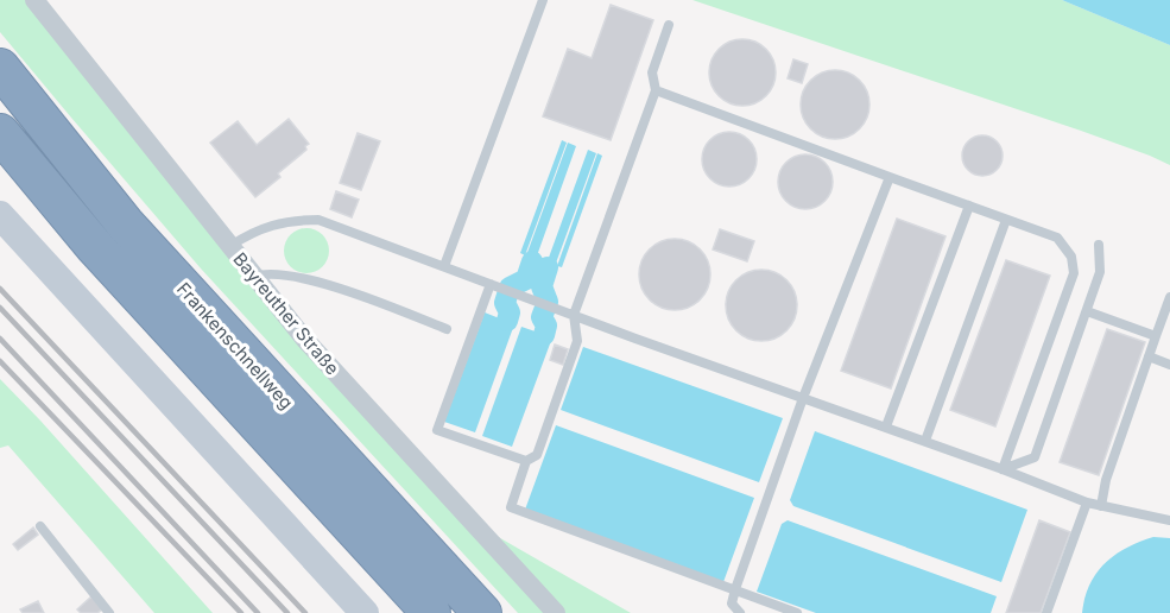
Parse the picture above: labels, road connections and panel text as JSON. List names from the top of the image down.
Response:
{
  "streets": {
    "highway": ["Frankenschnellweg"],
    "street": ["Bayreuther Straße"]
  }
}
